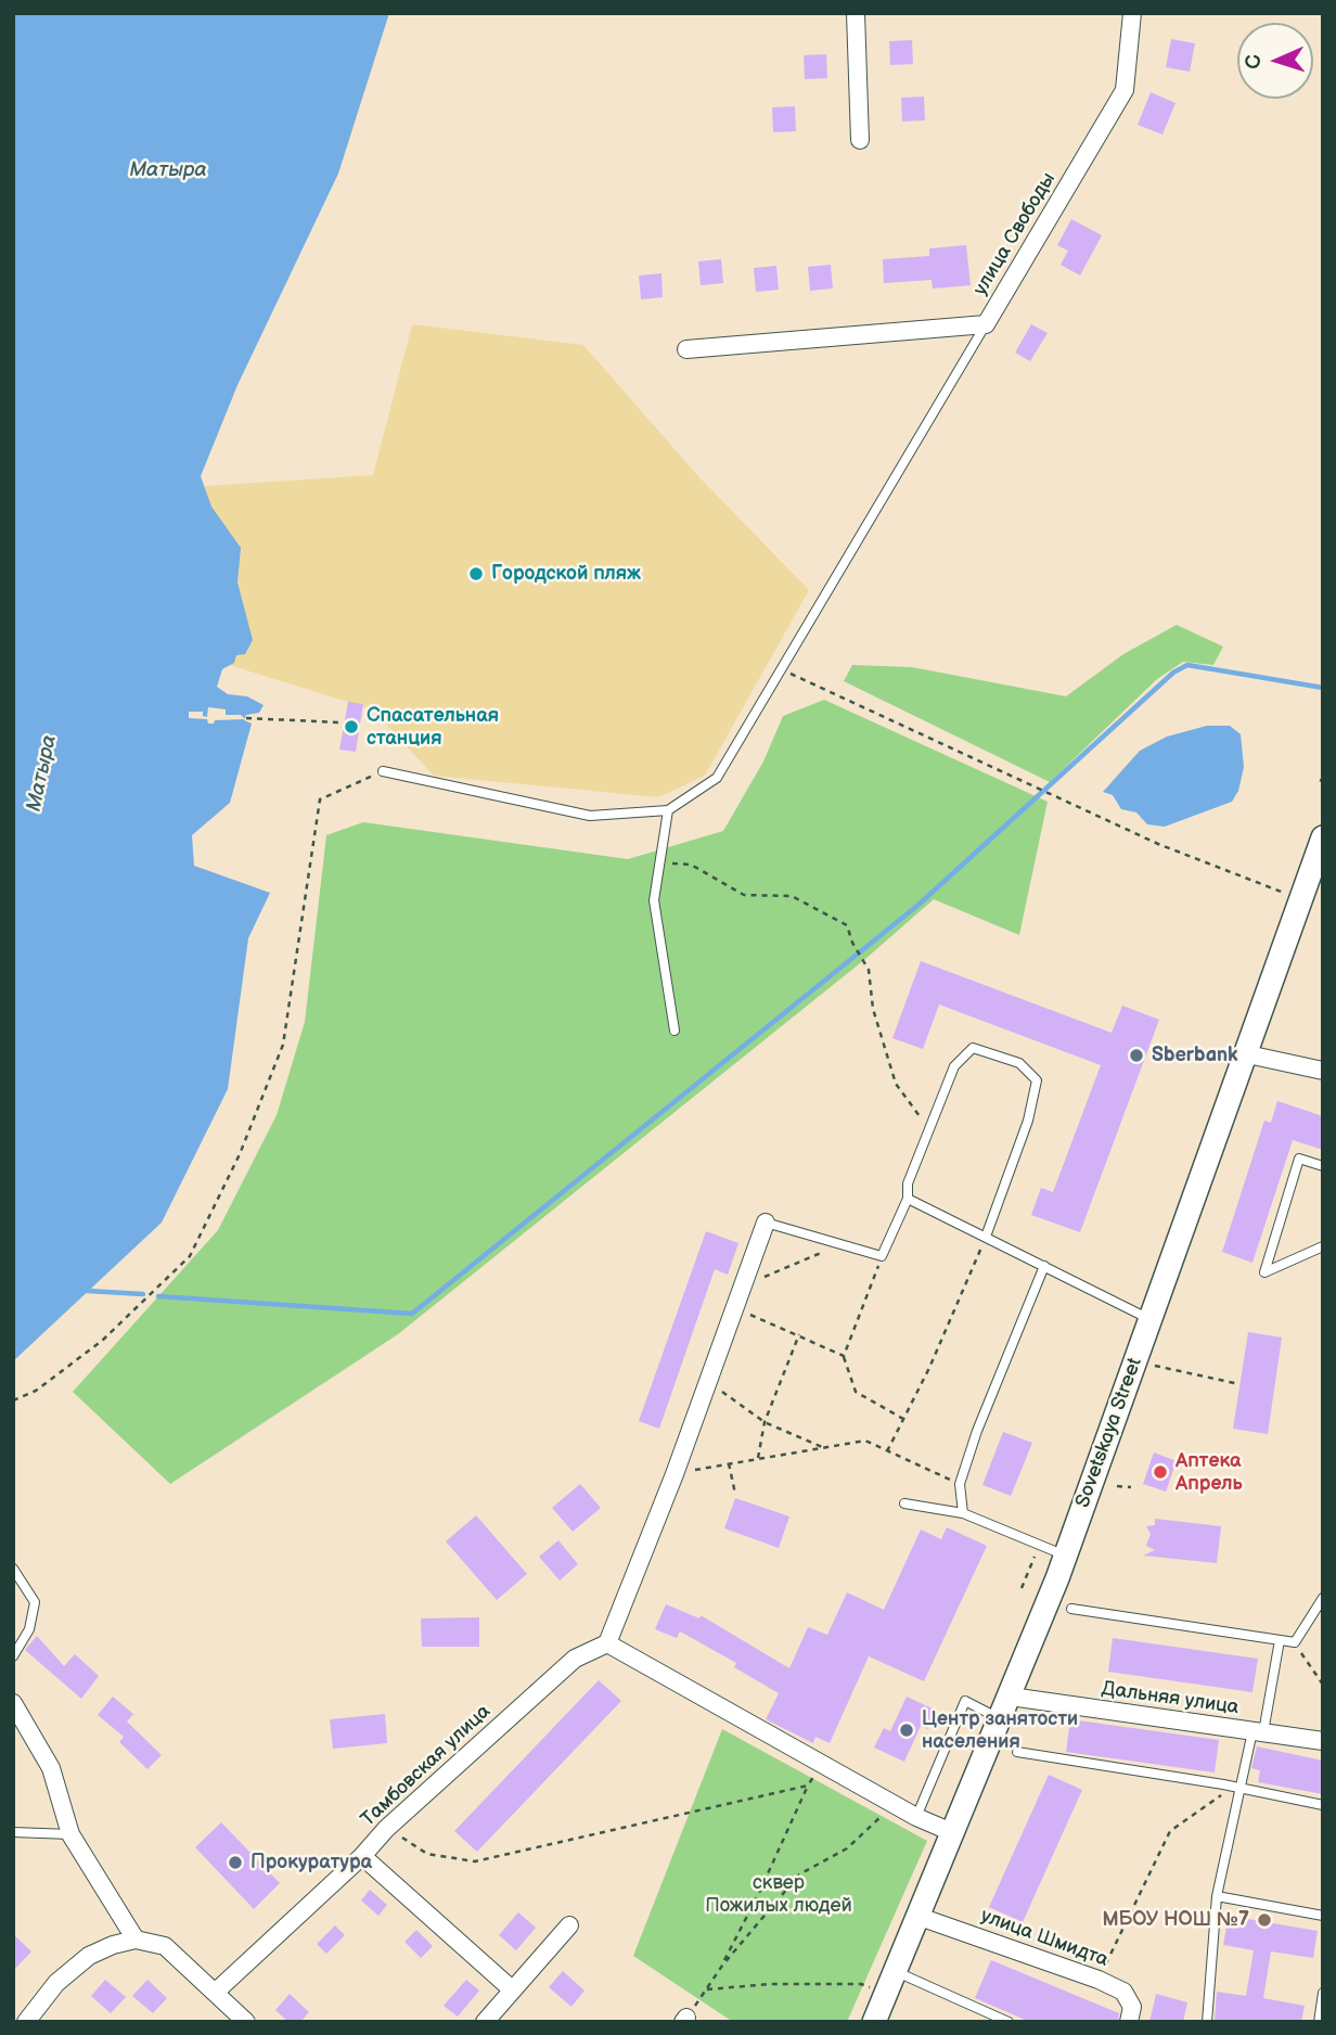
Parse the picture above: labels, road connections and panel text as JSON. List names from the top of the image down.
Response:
{
  "streets": {
    "main road": ["Sovetskaya Street"],
    "street": [
      "улица Свободы",
      "Дальняя улица",
      "Тамбовская улица",
      "улица Шмидта"
    ]
  },
  "crossings": [
    ["Sovetskaya Street", "Дальняя улица"],
    ["Sovetskaya Street", "улица Шмидта"]
  ],
  "water": ["Матыра"],
  "parks": ["сквер Пожилых людей"],
  "places": [
    "Городской пляж",
    "Спасательная станция",
    "Sberbank",
    "Аптека Апрель",
    "Центр занятости населения",
    "Прокуратура",
    "МБОУ НОШ №7"
  ],
  "north": "left"
}
